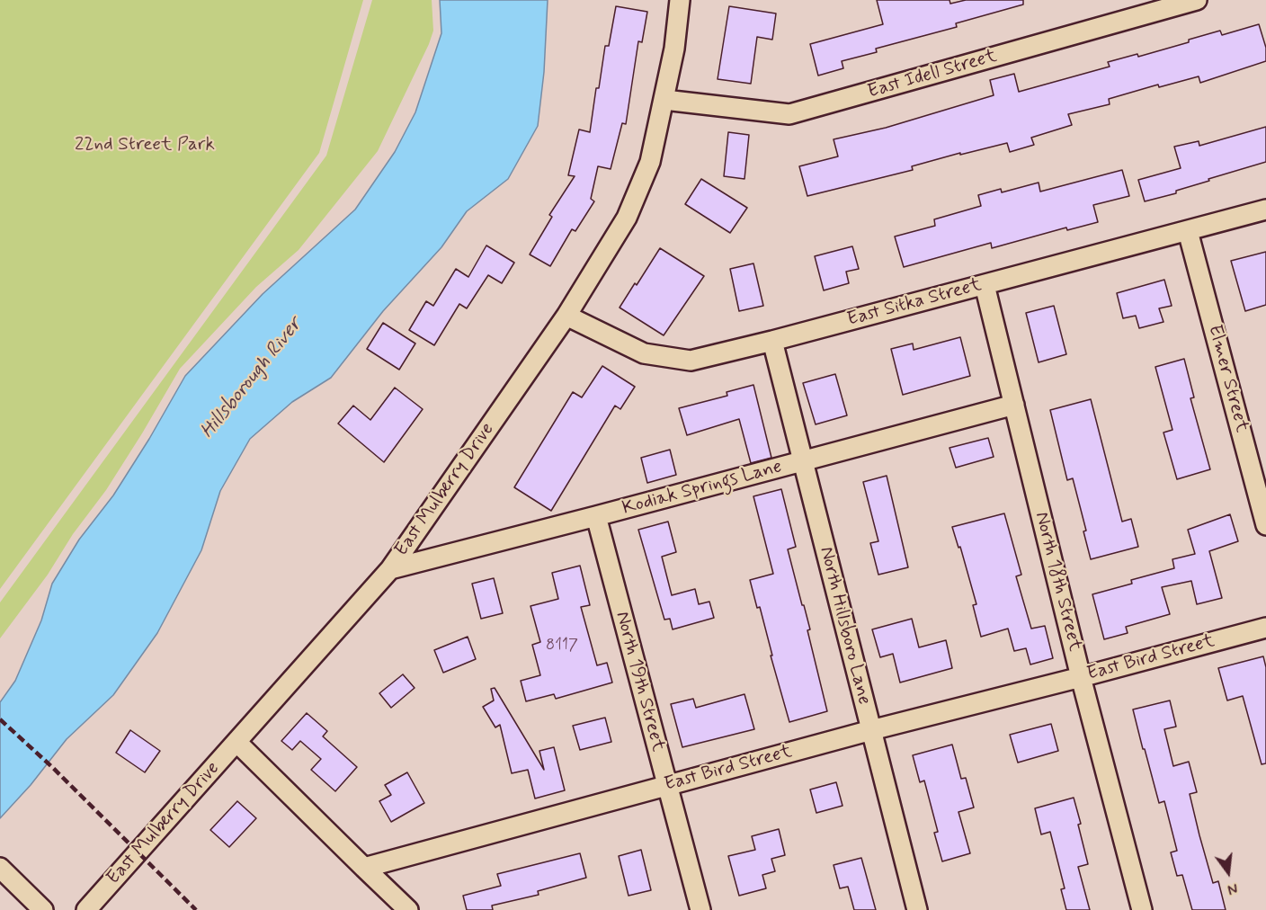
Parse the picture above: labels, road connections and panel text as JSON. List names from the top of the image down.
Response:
{
  "streets": {
    "street": [
      "East Idell Street",
      "East Sitka Street",
      "Elmer Street",
      "Kodiak Springs Lane",
      "East Mulberry Drive",
      "North 18th Street",
      "North Hillsboro Lane",
      "East Bird Street",
      "North 19th Street"
    ]
  },
  "crossings": [
    ["East Idell Street", "East Mulberry Drive"],
    ["East Sitka Street", "Elmer Street"],
    ["East Sitka Street", "East Mulberry Drive"],
    ["East Sitka Street", "North 18th Street"],
    ["East Sitka Street", "North Hillsboro Lane"],
    ["Kodiak Springs Lane", "East Mulberry Drive"],
    ["Kodiak Springs Lane", "North 18th Street"],
    ["Kodiak Springs Lane", "North Hillsboro Lane"],
    ["Kodiak Springs Lane", "North 19th Street"],
    ["North 18th Street", "East Bird Street"],
    ["North Hillsboro Lane", "East Bird Street"],
    ["East Bird Street", "North 19th Street"]
  ],
  "water": ["Hillsborough River"],
  "parks": ["22nd Street Park"],
  "house_numbers": ["8117"],
  "north": "bottom"
}
